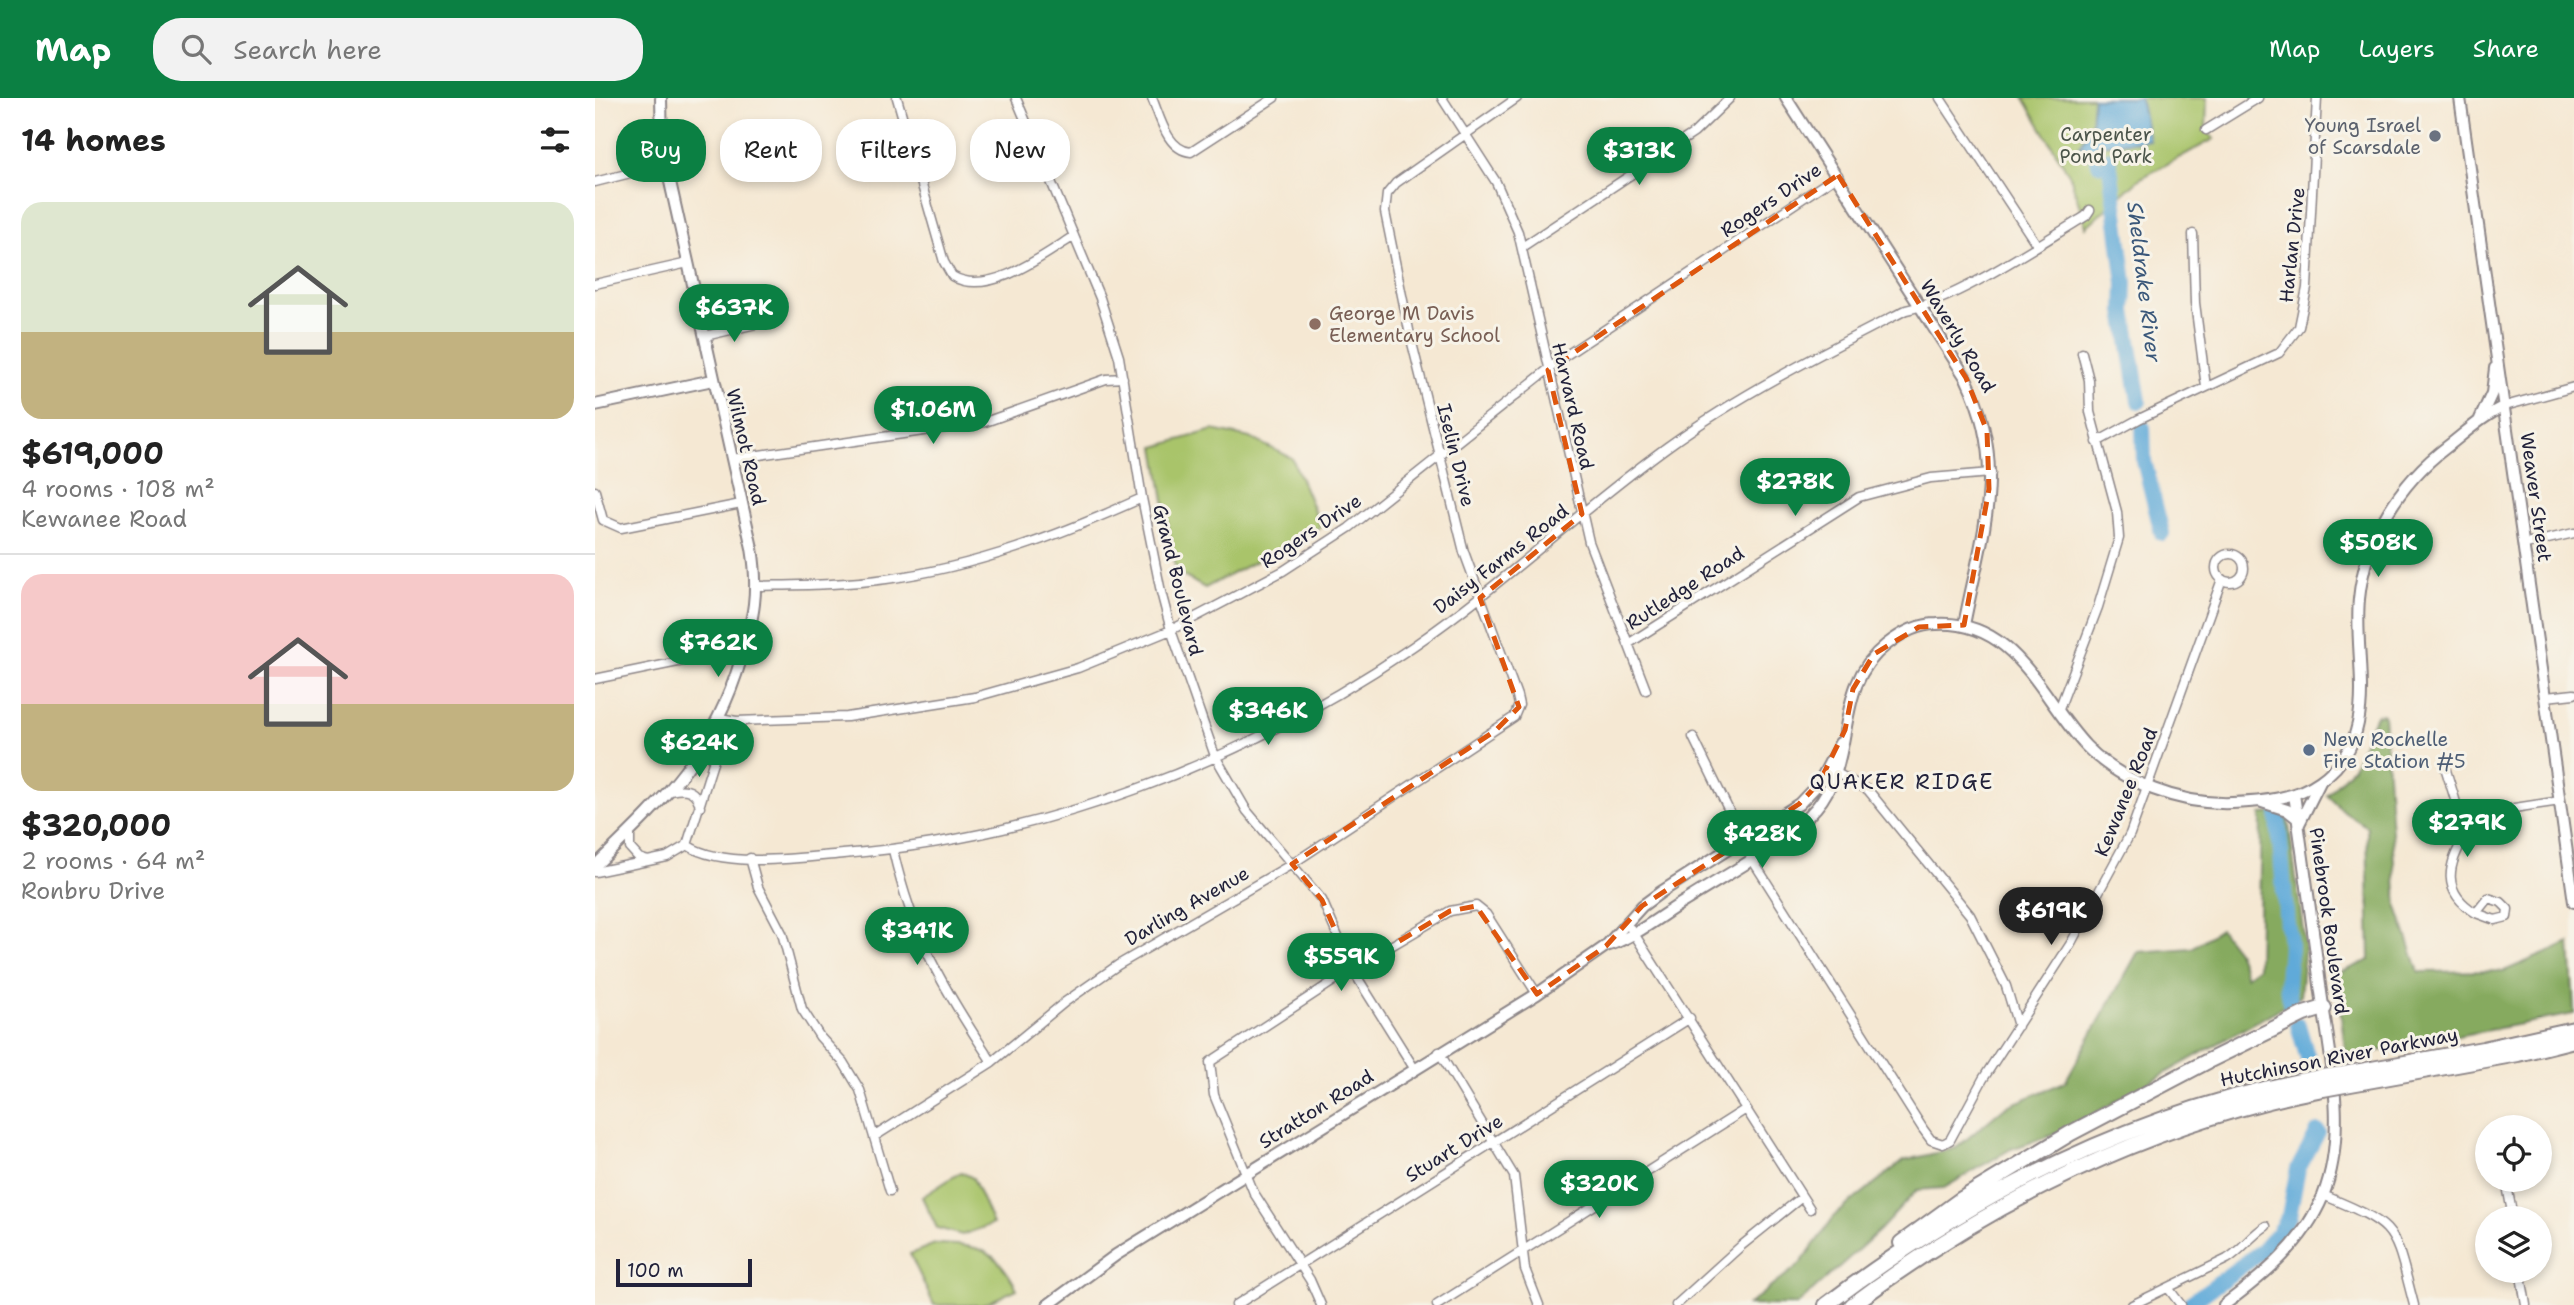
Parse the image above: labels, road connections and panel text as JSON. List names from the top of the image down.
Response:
{
  "streets": {
    "highway": ["Hutchinson River Parkway"],
    "street": [
      "Rogers Drive",
      "Harlan Drive",
      "Waverly Road",
      "Harvard Road",
      "Wilmot Road",
      "Iselin Drive",
      "Weaver Street",
      "Daisy Farms Road",
      "Grand Boulevard",
      "Rutledge Road",
      "Kewanee Road",
      "Darling Avenue",
      "Pinebrook Boulevard",
      "Stratton Road",
      "Stuart Drive"
    ]
  },
  "crossings": [
    ["Rogers Drive", "Waverly Road"],
    ["Rogers Drive", "Harvard Road"],
    ["Rogers Drive", "Wilmot Road"],
    ["Rogers Drive", "Iselin Drive"],
    ["Rogers Drive", "Grand Boulevard"],
    ["Waverly Road", "Daisy Farms Road"],
    ["Waverly Road", "Rutledge Road"],
    ["Waverly Road", "Stratton Road"],
    ["Harvard Road", "Iselin Drive"],
    ["Harvard Road", "Daisy Farms Road"],
    ["Harvard Road", "Rutledge Road"],
    ["Wilmot Road", "Daisy Farms Road"],
    ["Iselin Drive", "Daisy Farms Road"],
    ["Iselin Drive", "Darling Avenue"],
    ["Weaver Street", "Stratton Road"],
    ["Daisy Farms Road", "Grand Boulevard"],
    ["Grand Boulevard", "Darling Avenue"],
    ["Grand Boulevard", "Stratton Road"],
    ["Kewanee Road", "Stratton Road"],
    ["Pinebrook Boulevard", "Stratton Road"]
  ],
  "districts": ["QUAKER RIDGE"],
  "water": ["Sheldrake River"],
  "parks": ["Carpenter Pond Park"],
  "places": ["Young Israel of Scarsdale", "George M Davis Elementary School", "New Rochelle Fire Station #5"],
  "scale_bar": "100 m",
  "page": {
    "header": "Map",
    "search": "Search here",
    "nav": ["Map", "Layers", "Share"],
    "heading": "14 homes",
    "chip": [
      "Buy",
      "Rent",
      "Filters",
      "New"
    ],
    "price": [
      "$313K",
      "$637K",
      "$1.06M",
      "$278K",
      "$508K",
      "$762K",
      "$346K",
      "$624K",
      "$279K",
      "$428K",
      "$619K",
      "$341K",
      "$559K",
      "$320K"
    ],
    "list": [
      {
        "name": "$619,000",
        "note": "4 rooms · 108 m² · Kewanee Road"
      },
      {
        "name": "$320,000",
        "note": "2 rooms · 64 m² · Ronbru Drive"
      }
    ],
    "scale": "100 m"
  }
}
